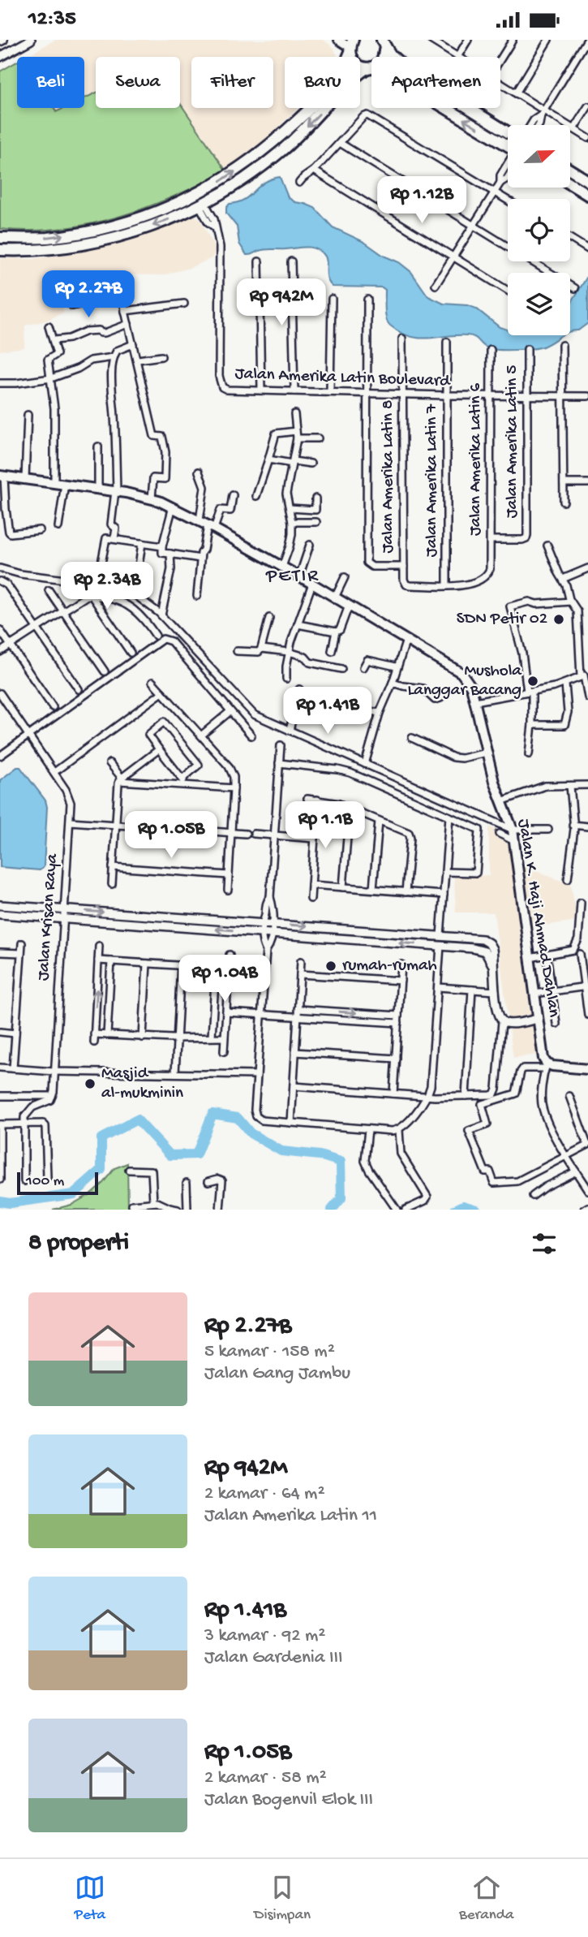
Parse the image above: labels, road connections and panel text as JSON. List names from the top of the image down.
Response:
{
  "streets": {
    "main road": ["Jalan K. Haji Ahmad Dahlan"],
    "street": [
      "Jalan Amerika Latin Boulevard",
      "Jalan Amerika Latin 5",
      "Jalan Amerika Latin 6",
      "Jalan Amerika Latin 8",
      "Jalan Amerika Latin 7",
      "Jalan Krisan Raya"
    ]
  },
  "crossings": [
    ["Jalan Amerika Latin Boulevard", "Jalan Amerika Latin 5"],
    ["Jalan Amerika Latin Boulevard", "Jalan Amerika Latin 6"],
    ["Jalan Amerika Latin Boulevard", "Jalan Amerika Latin 8"],
    ["Jalan Amerika Latin Boulevard", "Jalan Amerika Latin 7"],
    ["Jalan Amerika Latin 5", "Jalan Amerika Latin 6"],
    ["Jalan Amerika Latin 6", "Jalan Amerika Latin 8"],
    ["Jalan Amerika Latin 6", "Jalan Amerika Latin 7"],
    ["Jalan Amerika Latin 8", "Jalan Amerika Latin 7"]
  ],
  "districts": ["PETIR"],
  "places": [
    "SDN Petir 02",
    "Mushola Langgar Bacang",
    "rumah-rumah",
    "Masjid al-mukminin"
  ],
  "scale_bar": "100 m",
  "north": "right",
  "page": {
    "status": "12:35",
    "chip": [
      "Beli",
      "Sewa",
      "Filter",
      "Baru",
      "Apartemen"
    ],
    "price": [
      "Rp 1.12B",
      "Rp 2.27B",
      "Rp 942M",
      "Rp 2.34B",
      "Rp 1.41B",
      "Rp 1.1B",
      "Rp 1.05B",
      "Rp 1.04B"
    ],
    "scale": "100 m",
    "heading": "8 properti",
    "list": [
      {
        "name": "Rp 2.27B",
        "note": "5 kamar · 158 m² · Jalan Gang Jambu"
      },
      {
        "name": "Rp 942M",
        "note": "2 kamar · 64 m² · Jalan Amerika Latin 11"
      },
      {
        "name": "Rp 1.41B",
        "note": "3 kamar · 92 m² · Jalan Gardenia III"
      },
      {
        "name": "Rp 1.05B",
        "note": "2 kamar · 58 m² · Jalan Bogenvil Elok III"
      }
    ],
    "tabs": ["Peta", "Disimpan", "Beranda"]
  }
}
